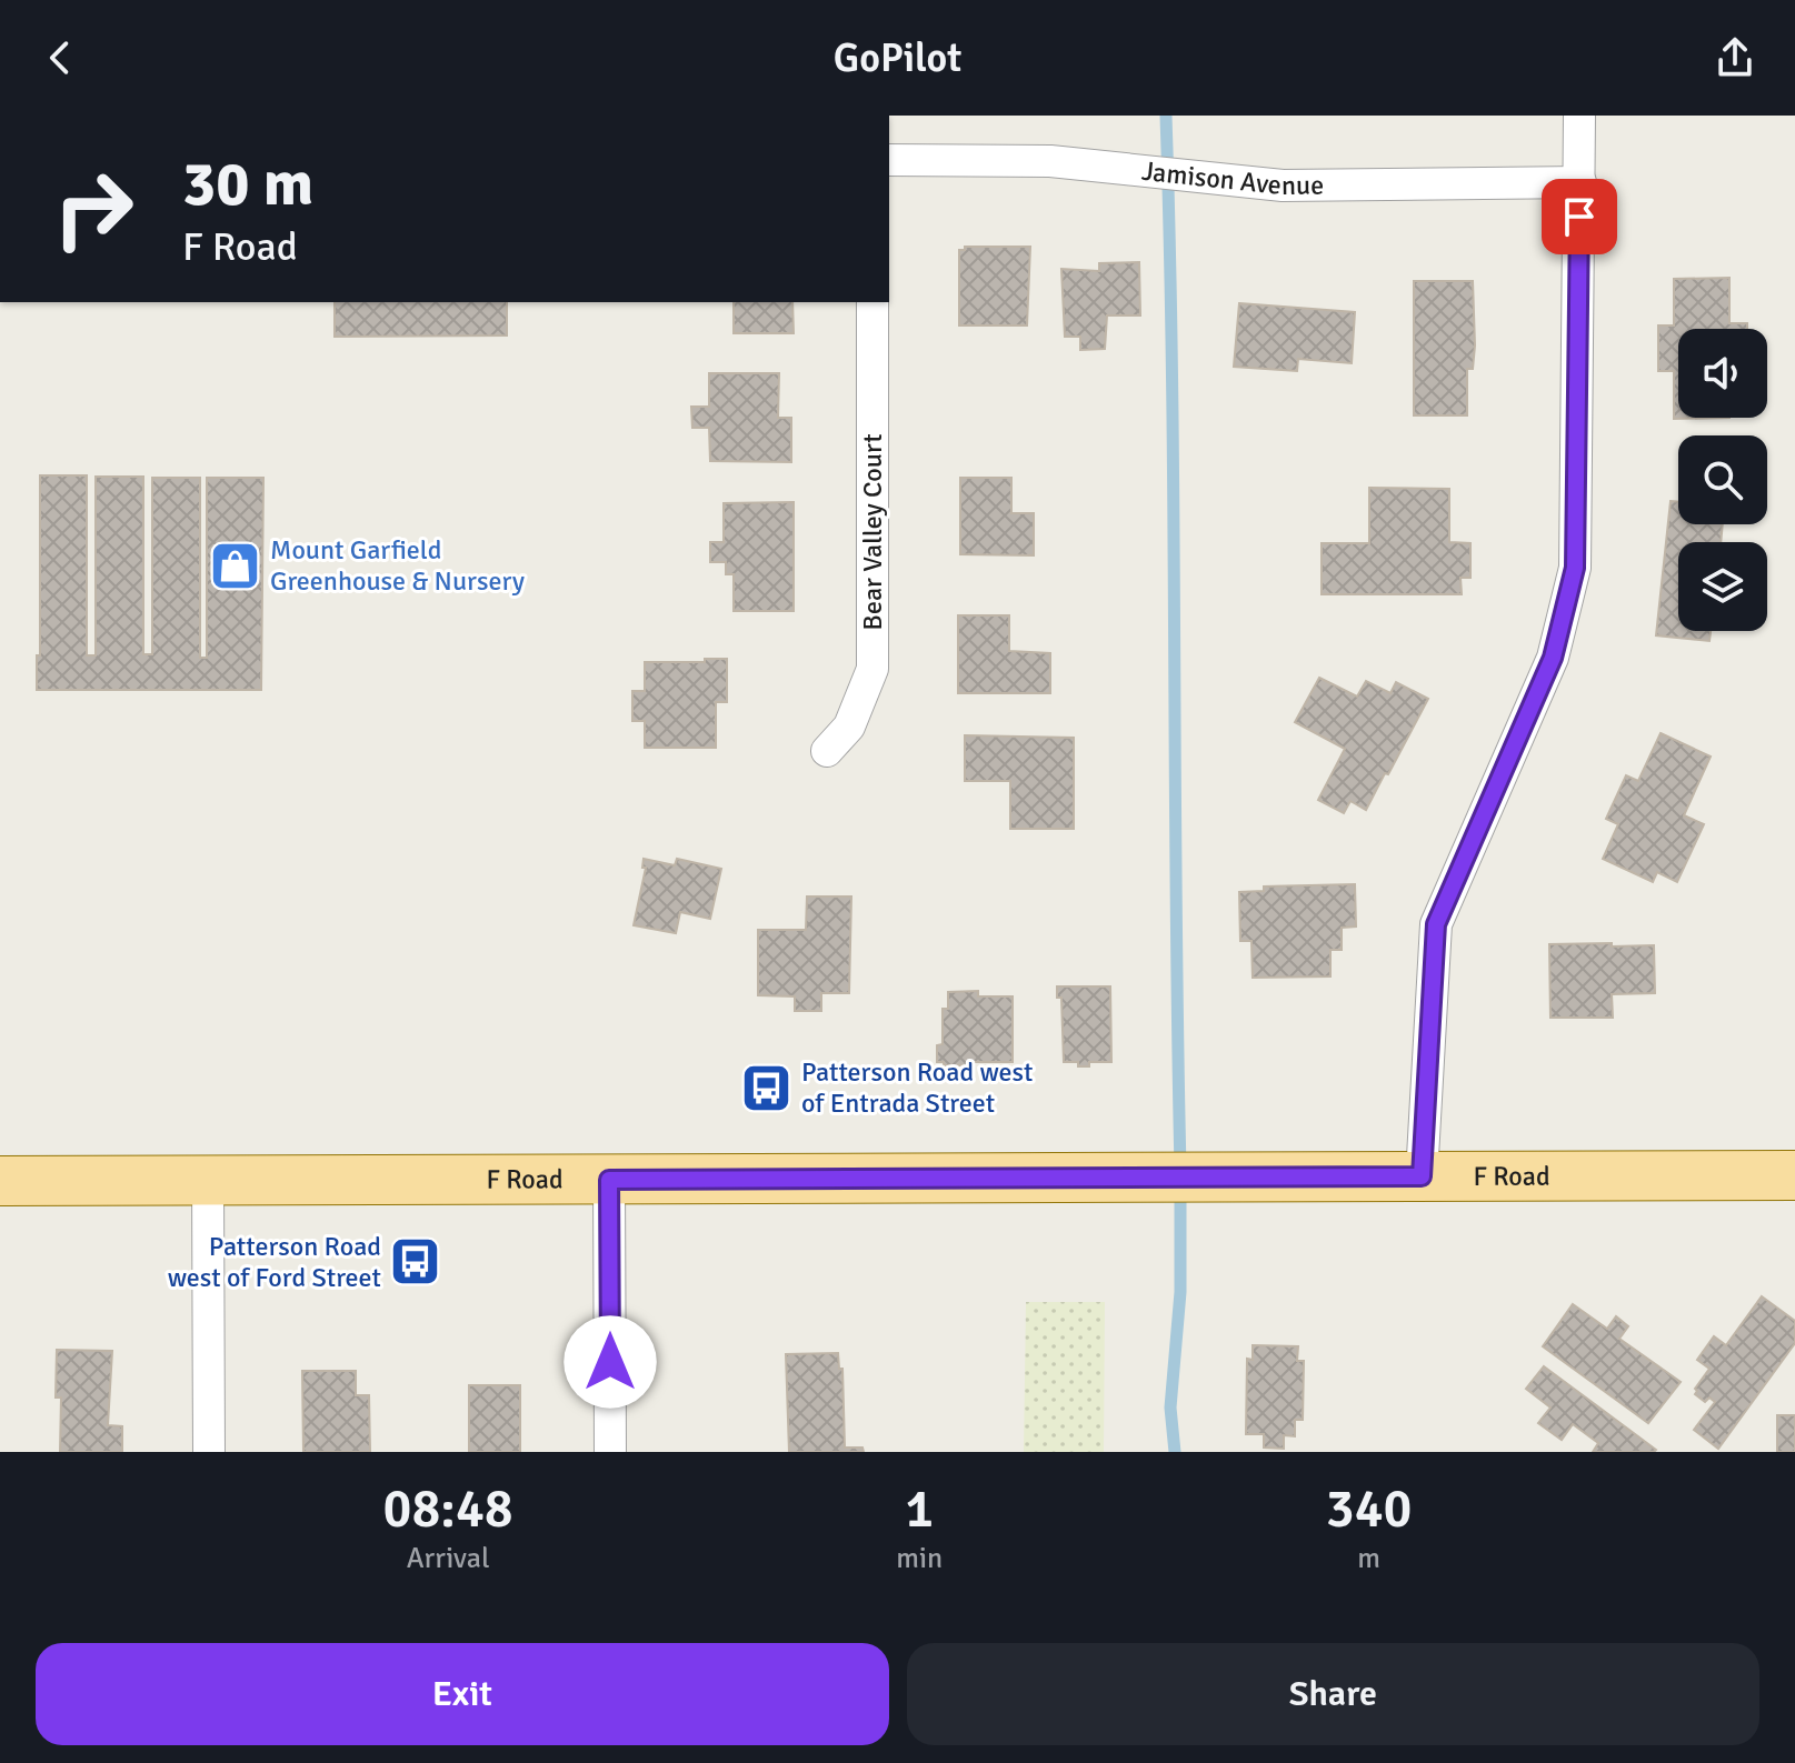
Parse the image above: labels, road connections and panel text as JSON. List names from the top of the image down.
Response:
{
  "streets": {
    "main road": ["F Road"],
    "street": ["Jamison Avenue", "Bear Valley Court"]
  },
  "places": {
    "shop": ["Mount Garfield Greenhouse & Nursery"],
    "bus stop": ["Patterson Road west of Entrada Street", "Patterson Road west of Ford Street"]
  },
  "page": {
    "header": "GoPilot",
    "turn": ["30 m", "F Road"],
    "eta": [
      "08:48",
      "Arrival",
      "1",
      "min",
      "340",
      "m"
    ],
    "buttons": ["Exit", "Share"]
  }
}
